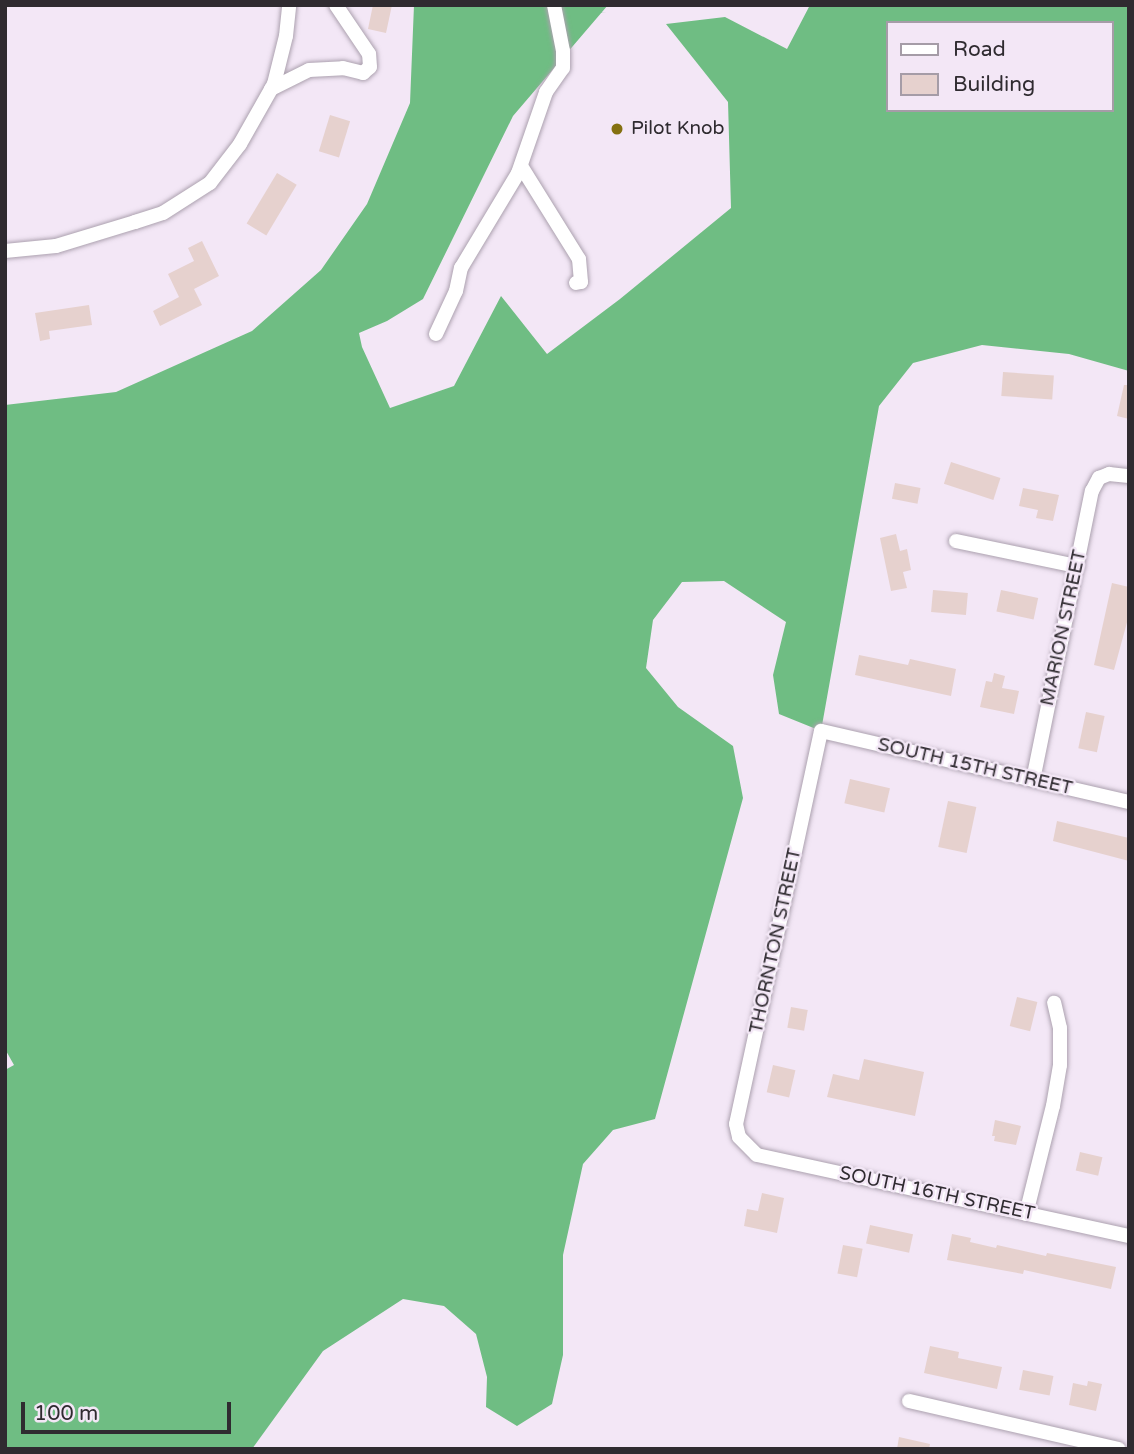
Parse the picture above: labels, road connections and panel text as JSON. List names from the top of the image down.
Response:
{
  "streets": {
    "street": [
      "MARION STREET",
      "SOUTH 15TH STREET",
      "THORNTON STREET",
      "SOUTH 16TH STREET"
    ]
  },
  "crossings": [
    ["MARION STREET", "SOUTH 15TH STREET"],
    ["SOUTH 15TH STREET", "THORNTON STREET"],
    ["THORNTON STREET", "SOUTH 16TH STREET"]
  ],
  "places": ["Pilot Knob"],
  "legend": ["Road", "Building"],
  "scale_bar": "100 m"
}
